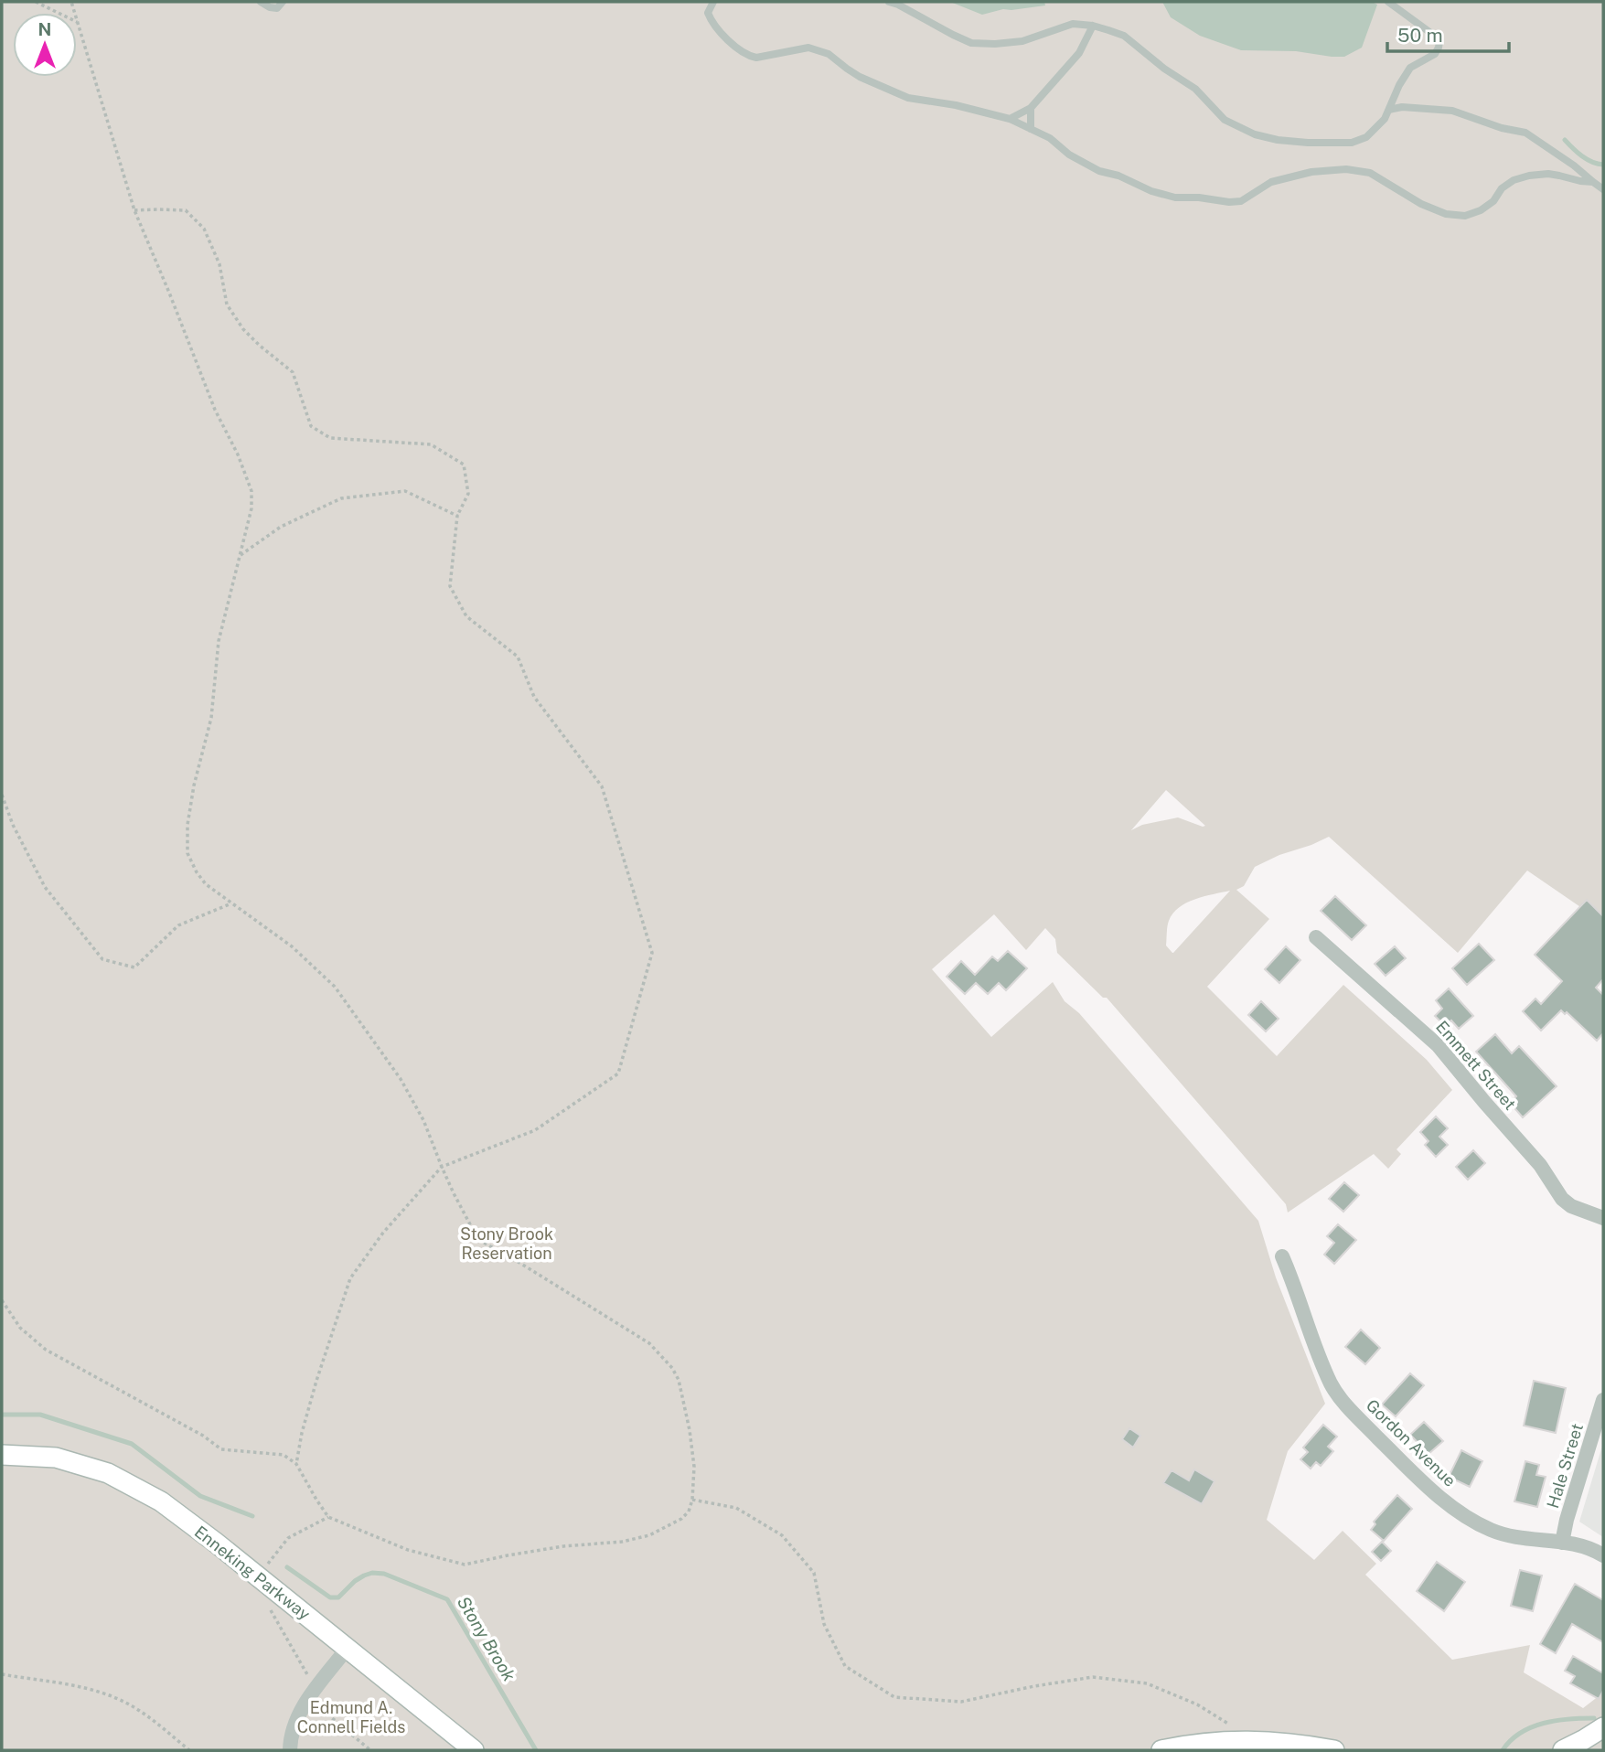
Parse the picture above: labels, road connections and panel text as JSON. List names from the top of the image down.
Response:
{
  "streets": {
    "main road": ["Enneking Parkway"],
    "street": ["Emmett Street", "Gordon Avenue", "Hale Street"]
  },
  "crossings": [
    ["Gordon Avenue", "Hale Street"]
  ],
  "water": ["Stony Brook"],
  "parks": ["Stony Brook Reservation", "Edmund A. Connell Fields"],
  "scale_bar": "50 m",
  "north": "top"
}
